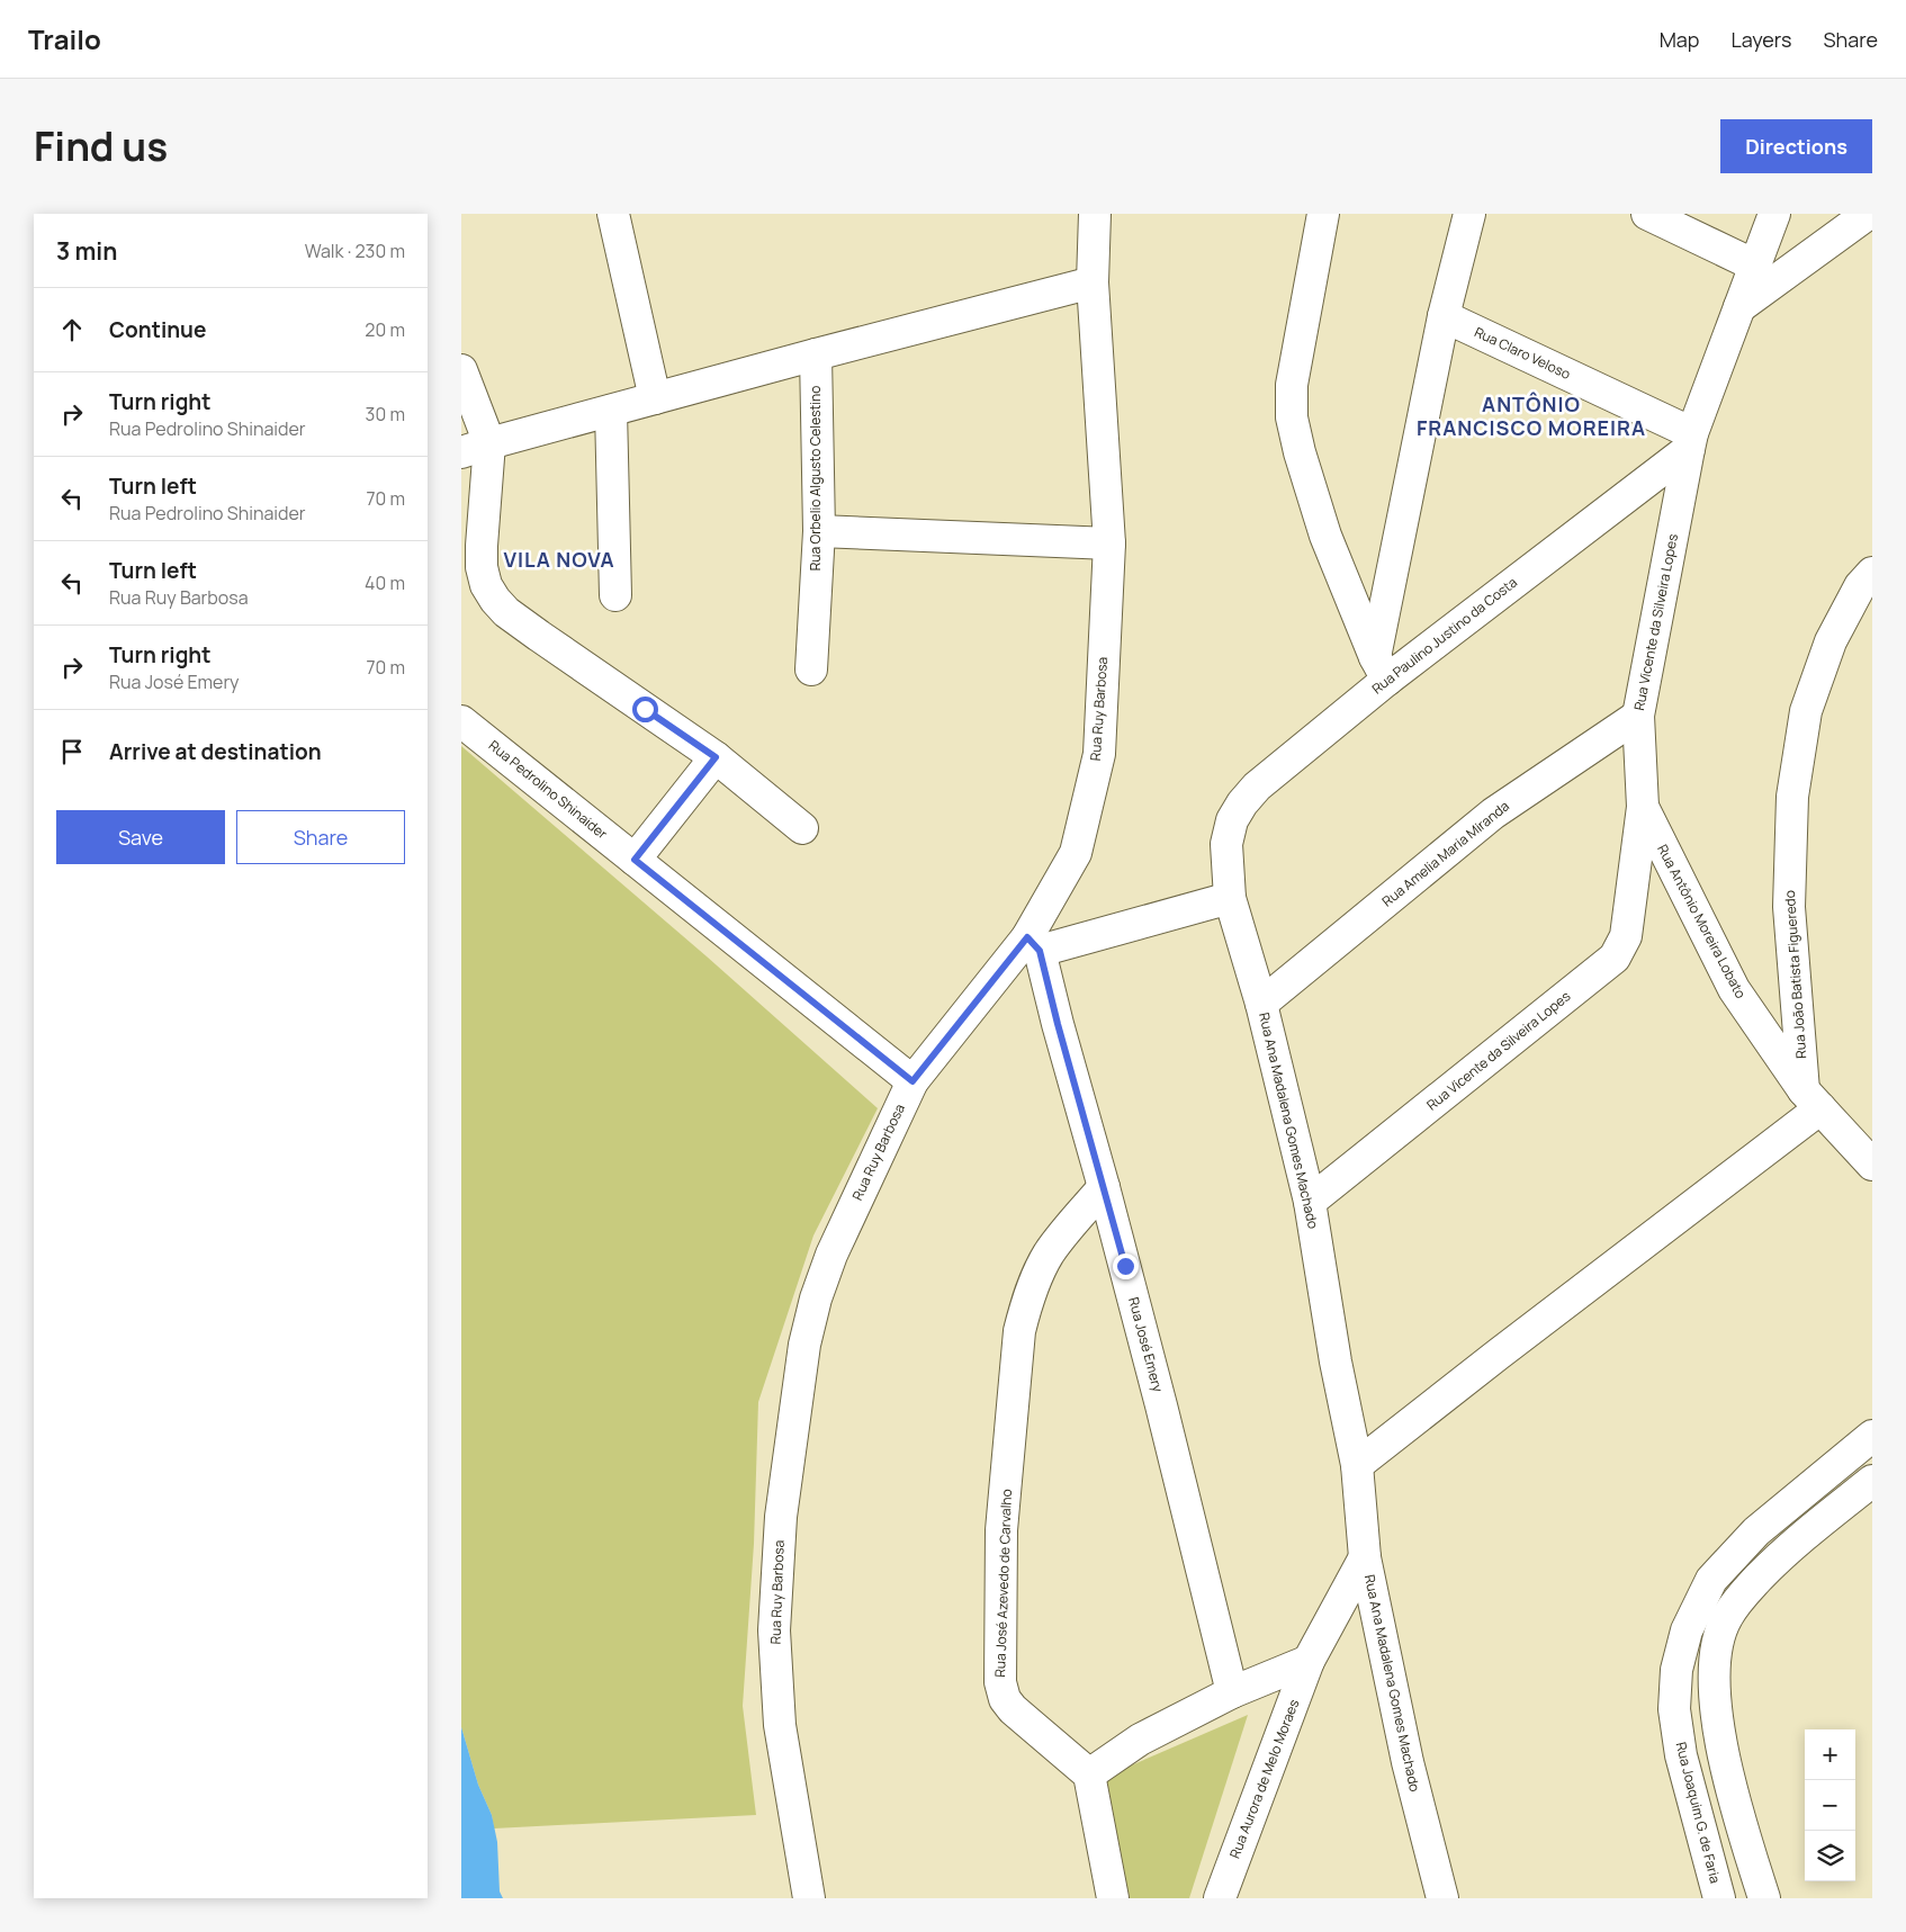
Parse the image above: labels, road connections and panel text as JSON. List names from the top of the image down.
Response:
{
  "streets": {
    "street": [
      "Rua Claro Veloso",
      "Rua Orbelio Algusto Celestino",
      "Rua Vicente da Silveira Lopes",
      "Rua Paulino Justino da Costa",
      "Rua Ruy Barbosa",
      "Rua Pedrolino Shinaider",
      "Rua Amelia Maria Miranda",
      "Rua Antônio Moreira Lobato",
      "Rua João Batista Figueredo",
      "Rua Ana Madalena Gomes Machado",
      "Rua José Emery",
      "Rua José Azevedo de Carvalho",
      "Rua Aurora de Melo Moraes",
      "Rua Joaquim G. de Faria"
    ]
  },
  "crossings": [
    ["Rua Claro Veloso", "Rua Vicente da Silveira Lopes"],
    ["Rua Claro Veloso", "Rua Paulino Justino da Costa"],
    ["Rua Vicente da Silveira Lopes", "Rua Paulino Justino da Costa"],
    ["Rua Vicente da Silveira Lopes", "Rua Amelia Maria Miranda"],
    ["Rua Vicente da Silveira Lopes", "Rua Antônio Moreira Lobato"],
    ["Rua Vicente da Silveira Lopes", "Rua Ana Madalena Gomes Machado"],
    ["Rua Paulino Justino da Costa", "Rua Ana Madalena Gomes Machado"],
    ["Rua Ruy Barbosa", "Rua Pedrolino Shinaider"],
    ["Rua Ruy Barbosa", "Rua José Emery"],
    ["Rua Amelia Maria Miranda", "Rua Ana Madalena Gomes Machado"],
    ["Rua Antônio Moreira Lobato", "Rua João Batista Figueredo"],
    ["Rua Ana Madalena Gomes Machado", "Rua Aurora de Melo Moraes"],
    ["Rua José Emery", "Rua José Azevedo de Carvalho"]
  ],
  "districts": ["ANTÔNIO FRANCISCO MOREIRA", "VILA NOVA"],
  "page": {
    "header": "Trailo",
    "nav": ["Map", "Layers", "Share"],
    "title": "Find us",
    "buttons": [
      "Directions",
      ["Save", "Share"]
    ],
    "heading": ["3 min", "Walk · 230 m"],
    "list": [
      ["Continue", "20 m"],
      ["Turn right", "Rua Pedrolino Shinaider", "30 m"],
      ["Turn left", "Rua Pedrolino Shinaider", "70 m"],
      ["Turn left", "Rua Ruy Barbosa", "40 m"],
      ["Turn right", "Rua José Emery", "70 m"],
      "Arrive at destination"
    ],
    "map_buttons": ["+", "−"]
  }
}
